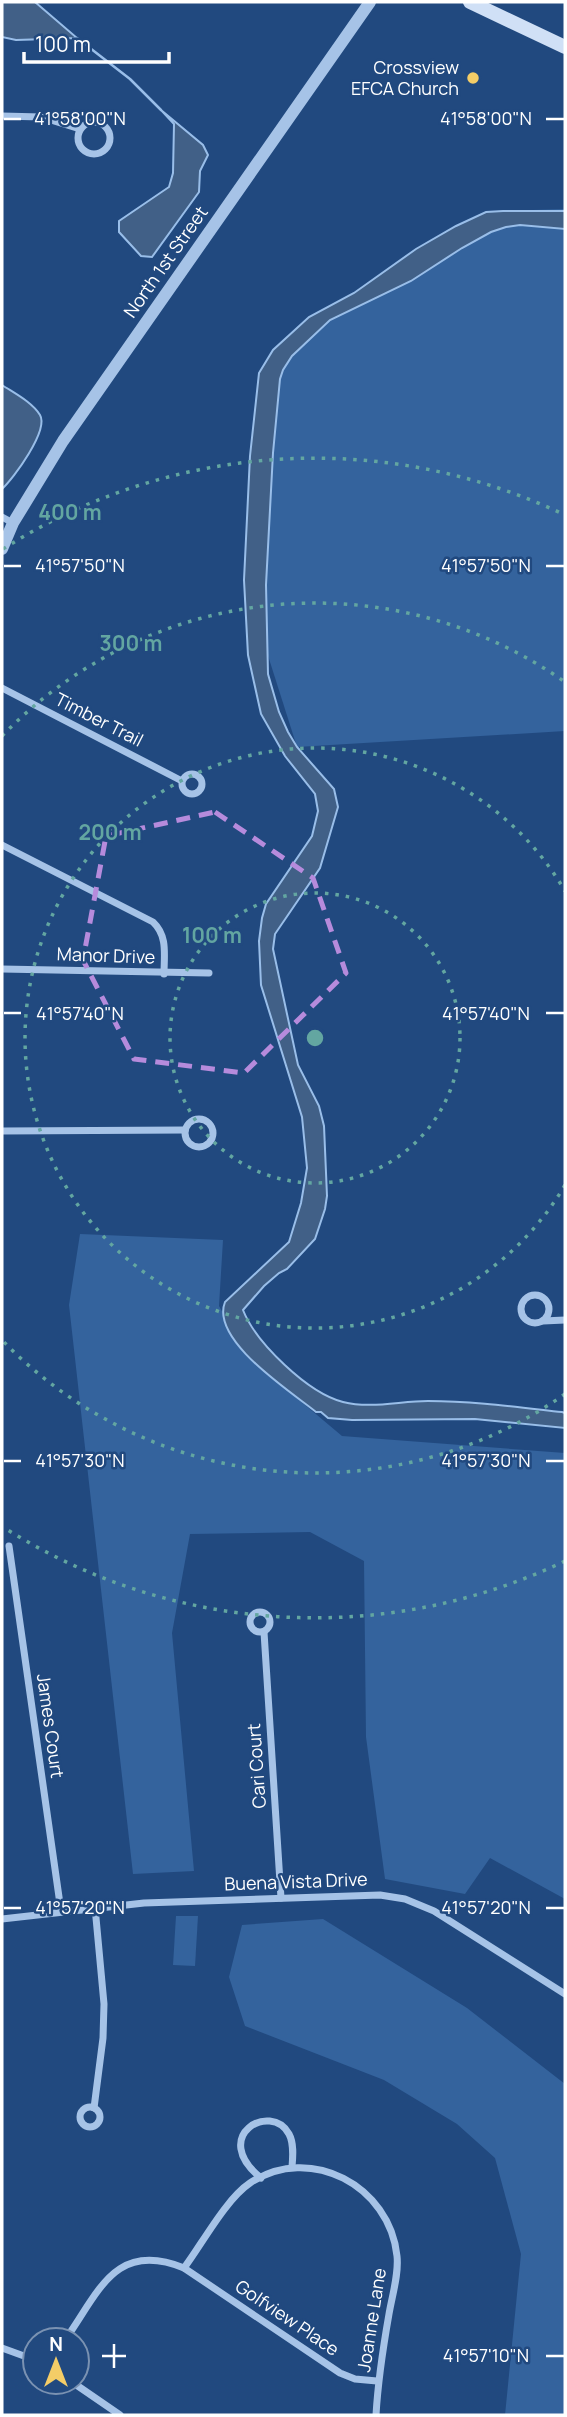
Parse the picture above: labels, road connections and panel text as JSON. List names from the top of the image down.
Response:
{
  "streets": {
    "street": [
      "North 1st Street",
      "Timber Trail",
      "Manor Drive",
      "James Court",
      "Cari Court",
      "Buena Vista Drive",
      "Golfview Place",
      "Joanne Lane"
    ]
  },
  "crossings": [
    ["James Court", "Buena Vista Drive"],
    ["Cari Court", "Buena Vista Drive"],
    ["Golfview Place", "Joanne Lane"]
  ],
  "places": ["Crossview EFCA Church"],
  "scale_bar": "100 m",
  "north": "top",
  "coordinates": [
    "41°58'00\"N",
    "41°57'50\"N",
    "41°57'40\"N",
    "41°57'30\"N",
    "41°57'20\"N",
    "41°57'10\"N"
  ],
  "rings": [
    "400 m",
    "300 m",
    "200 m",
    "100 m"
  ]
}
